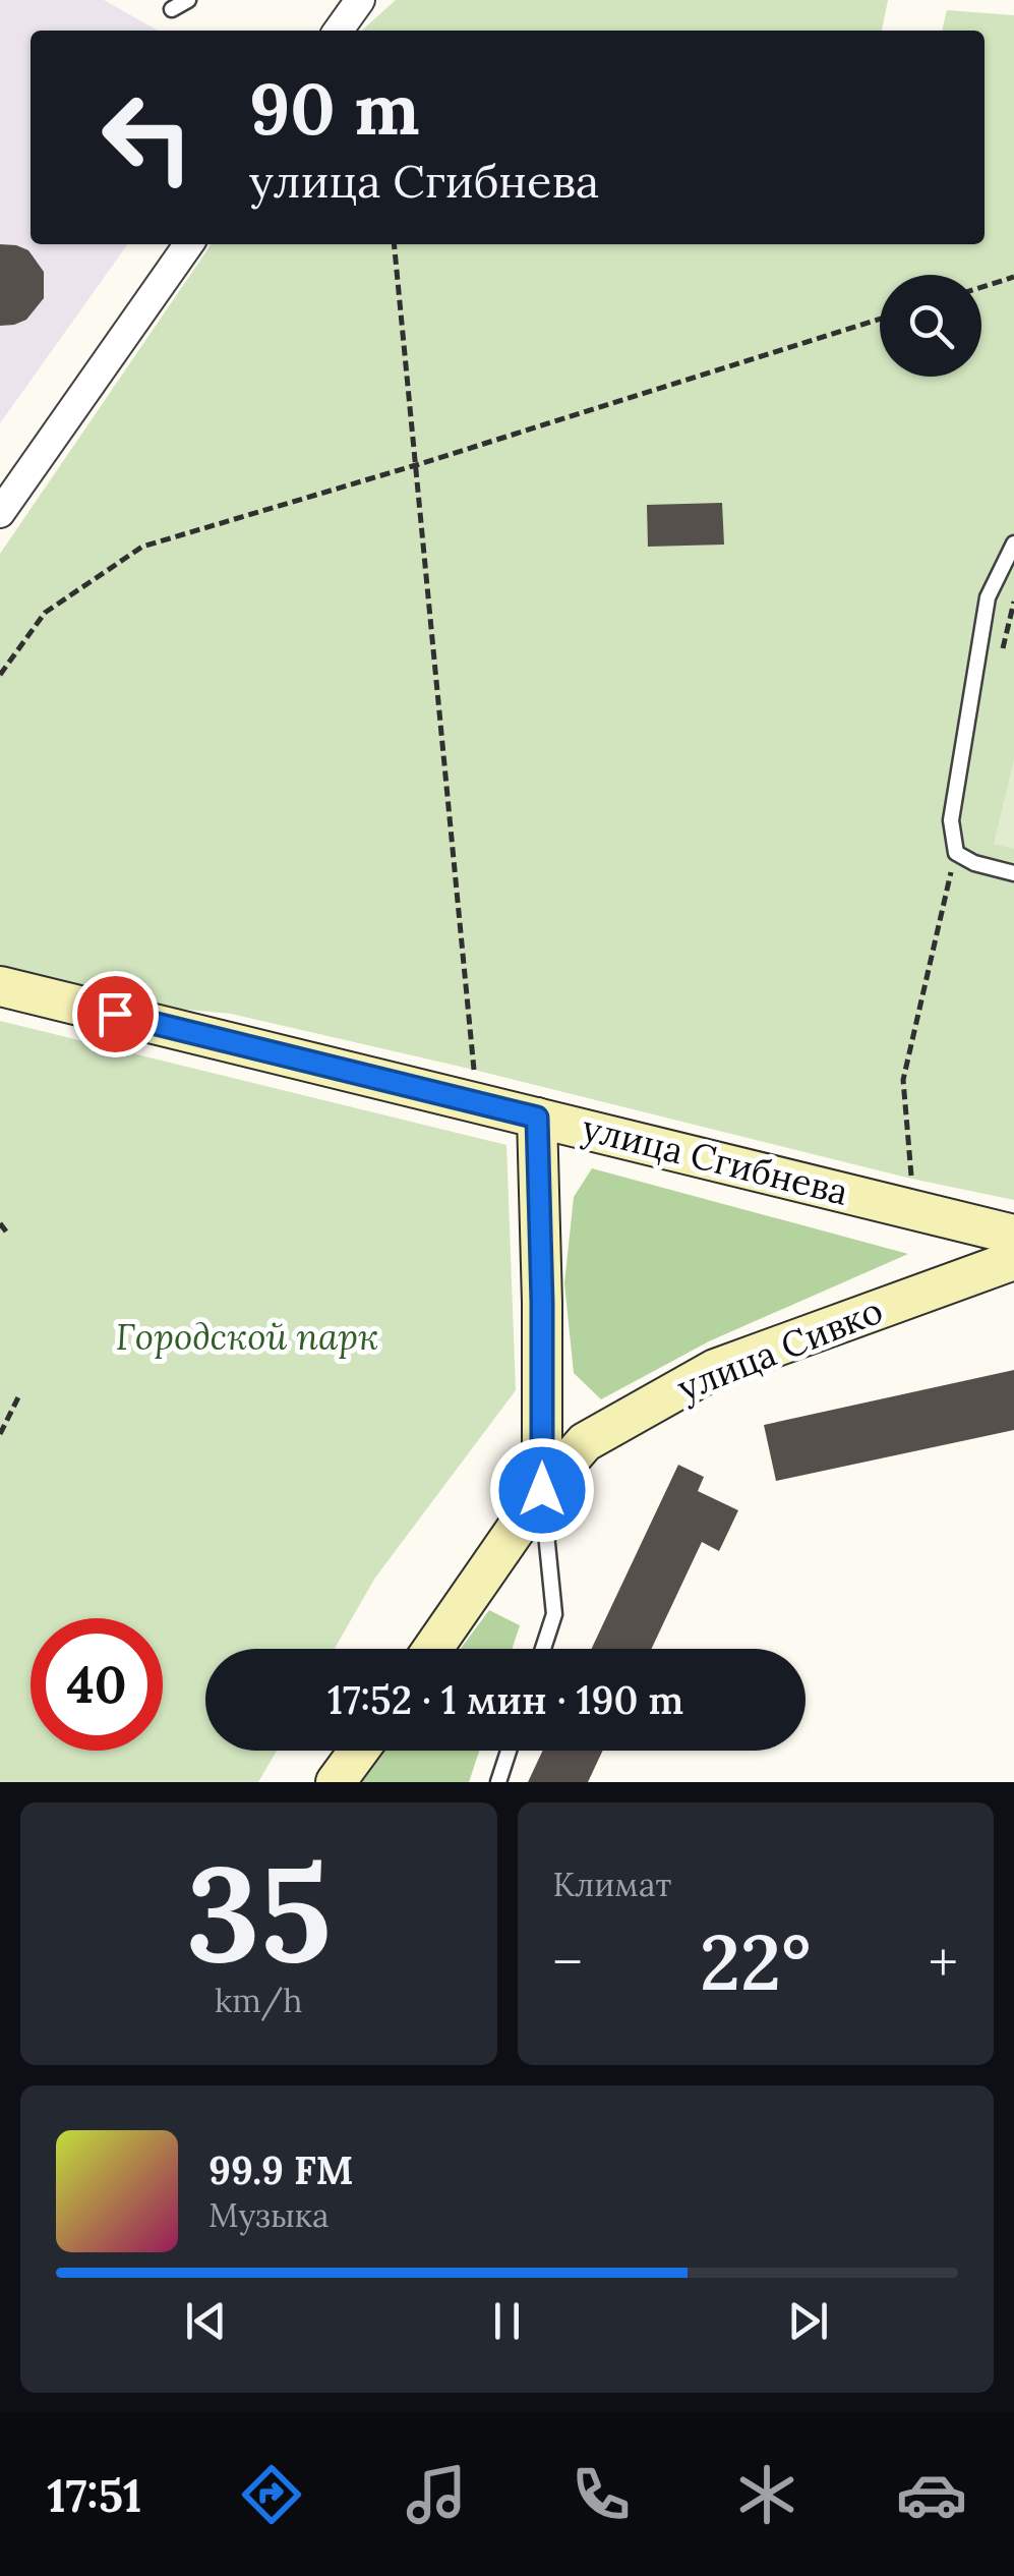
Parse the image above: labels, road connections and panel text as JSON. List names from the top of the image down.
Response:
{
  "streets": {
    "street": ["улица Сгибнева", "улица Сивко"]
  },
  "parks": ["Городской парк"],
  "page": {
    "turn": ["90 m", "улица Сгибнева"],
    "limit": "40",
    "trip": "17:52 · 1 мин · 190 m",
    "tile": [
      ["35", "km/h"],
      "Климат"
    ],
    "heat": ["−", "22°", "+"],
    "song": ["99.9 FM", "Музыка"],
    "tabs": "17:51"
  }
}
